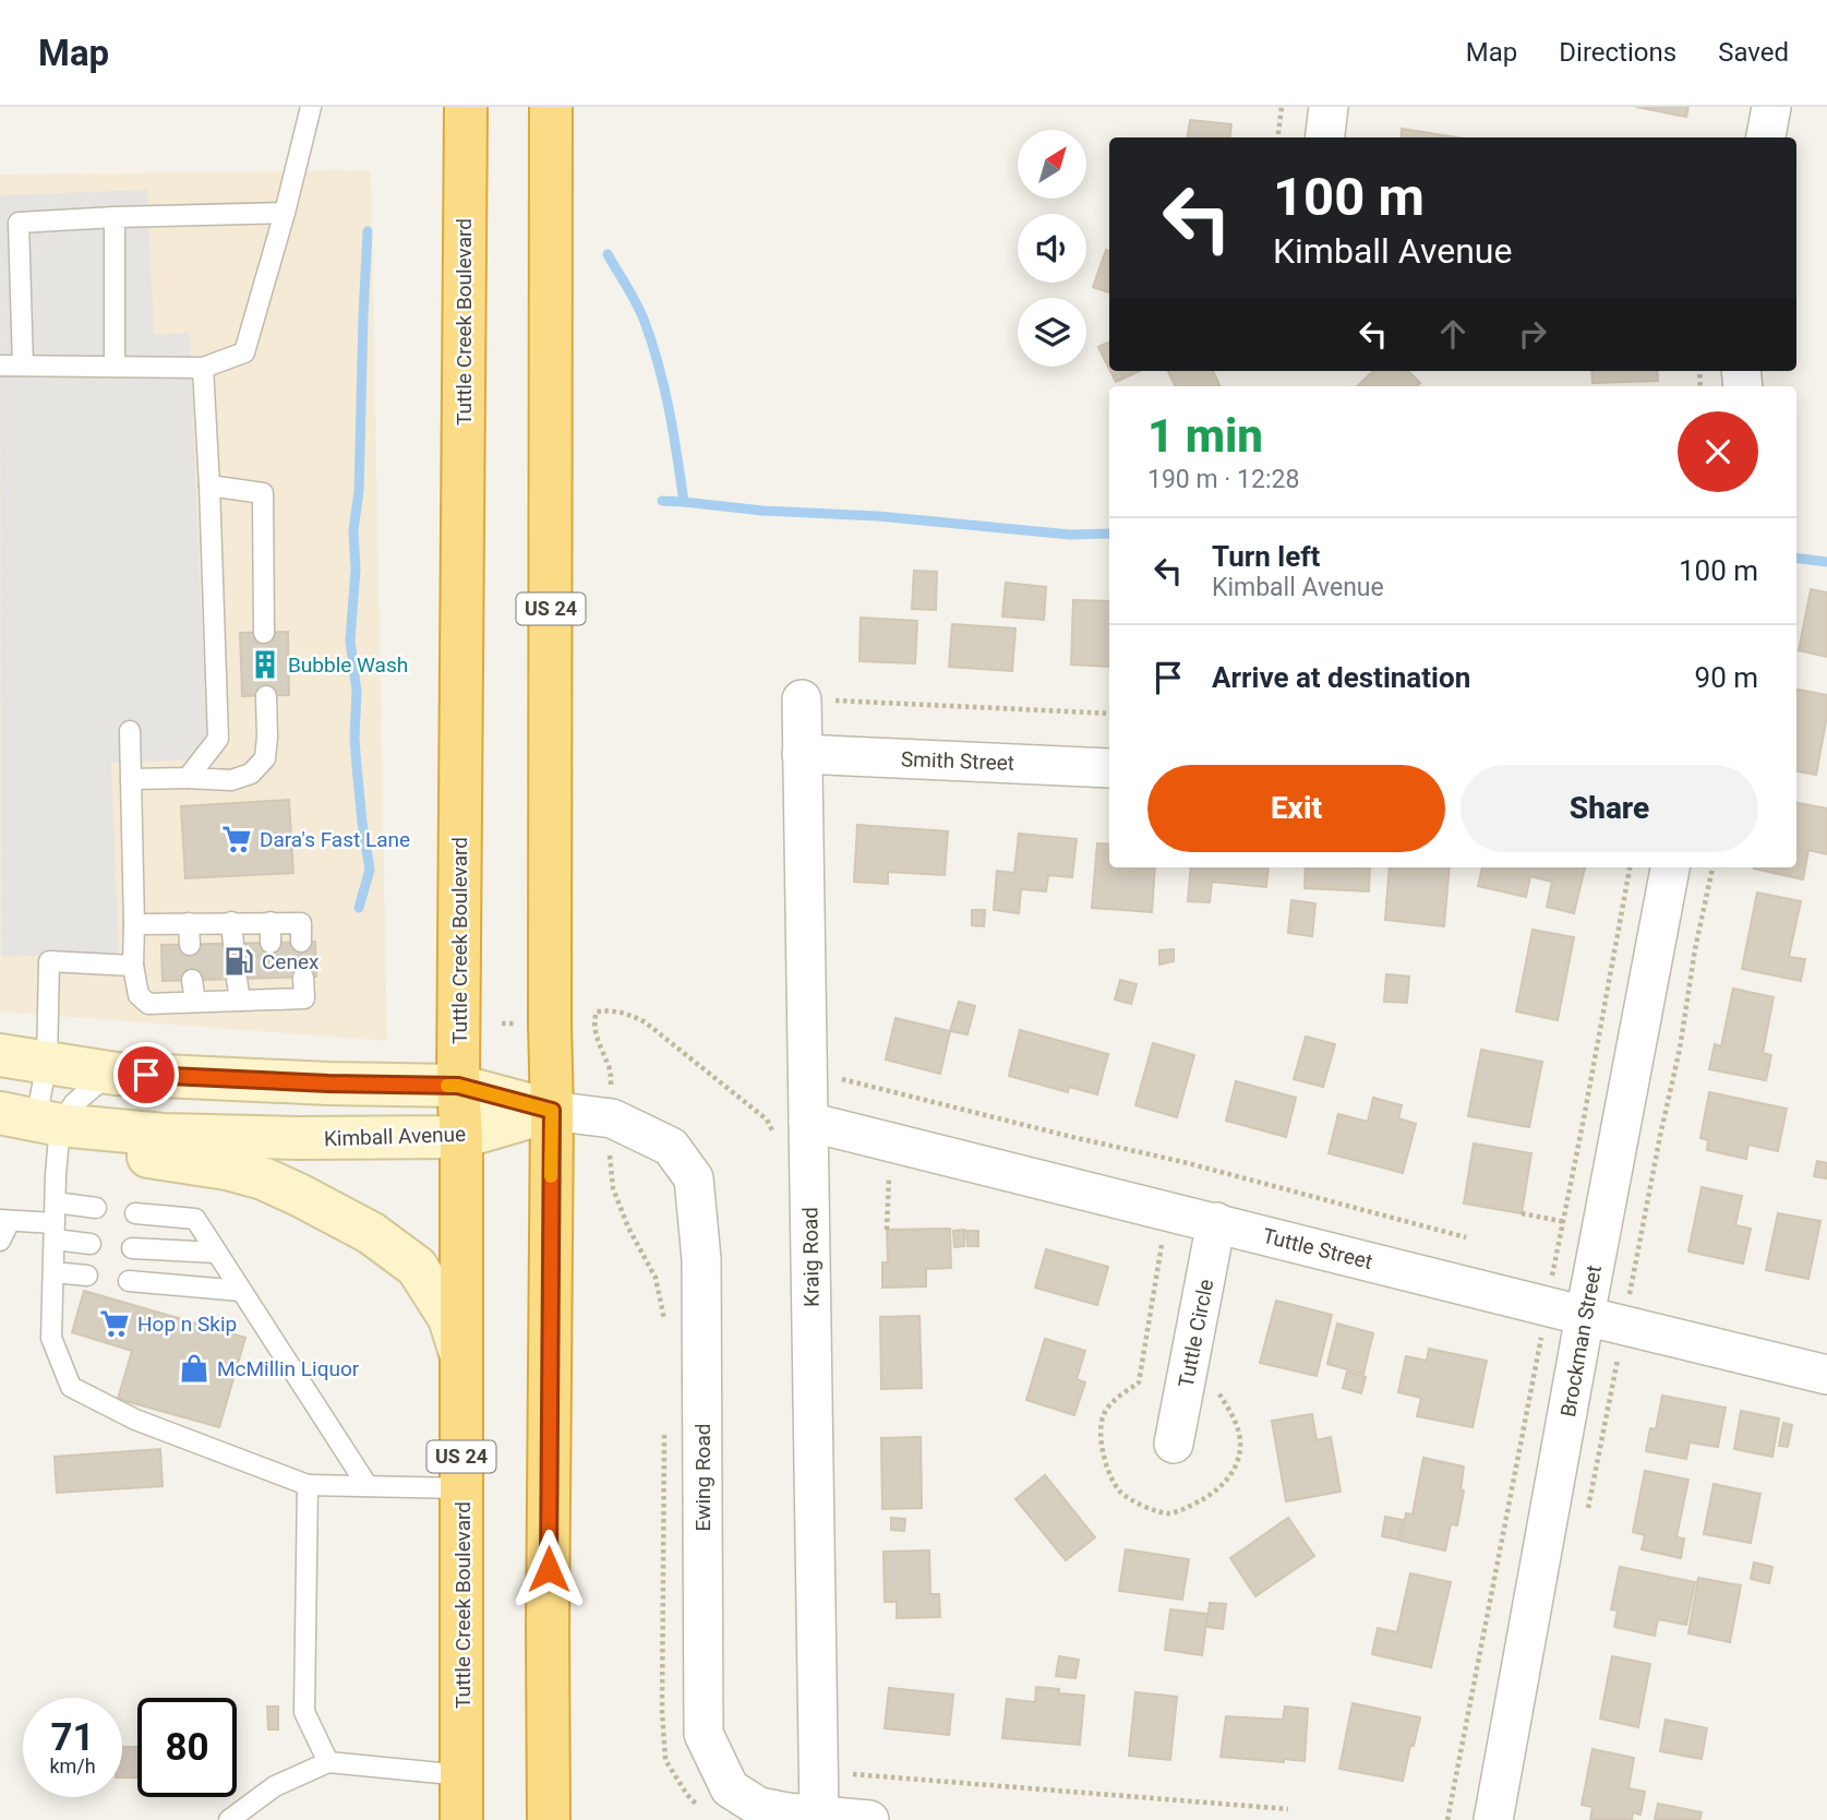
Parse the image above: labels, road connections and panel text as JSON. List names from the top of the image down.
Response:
{
  "streets": {
    "highway": ["Tuttle Creek Boulevard", "US 24"],
    "main road": ["Kimball Avenue"],
    "street": [
      "Smith Street",
      "Tuttle Street",
      "Kraig Road",
      "Tuttle Circle",
      "Brockman Street",
      "Ewing Road"
    ]
  },
  "crossings": [
    ["Tuttle Creek Boulevard", "Kimball Avenue"],
    ["US 24", "Kimball Avenue"],
    ["US 24", "Ewing Road"],
    ["Smith Street", "Kraig Road"],
    ["Kimball Avenue", "Ewing Road"],
    ["Tuttle Street", "Kraig Road"],
    ["Tuttle Street", "Tuttle Circle"],
    ["Tuttle Street", "Brockman Street"],
    ["Kraig Road", "Ewing Road"]
  ],
  "places": {
    "building": ["Bubble Wash"],
    "supermarket": ["Dara's Fast Lane", "Hop n Skip"],
    "fuel station": ["Cenex"],
    "shop": ["McMillin Liquor"]
  },
  "north": "top right",
  "page": {
    "header": "Map",
    "nav": ["Map", "Directions", "Saved"],
    "turn": ["100 m", "Kimball Avenue"],
    "heading": ["1 min", "190 m · 12:28"],
    "list": [
      {
        "name": "Turn left",
        "note": "Kimball Avenue",
        "value": "100 m"
      },
      {
        "name": "Arrive at destination",
        "value": "90 m"
      }
    ],
    "buttons": ["Exit", "Share"],
    "speed": "71 km/h",
    "limit": "80"
  }
}
